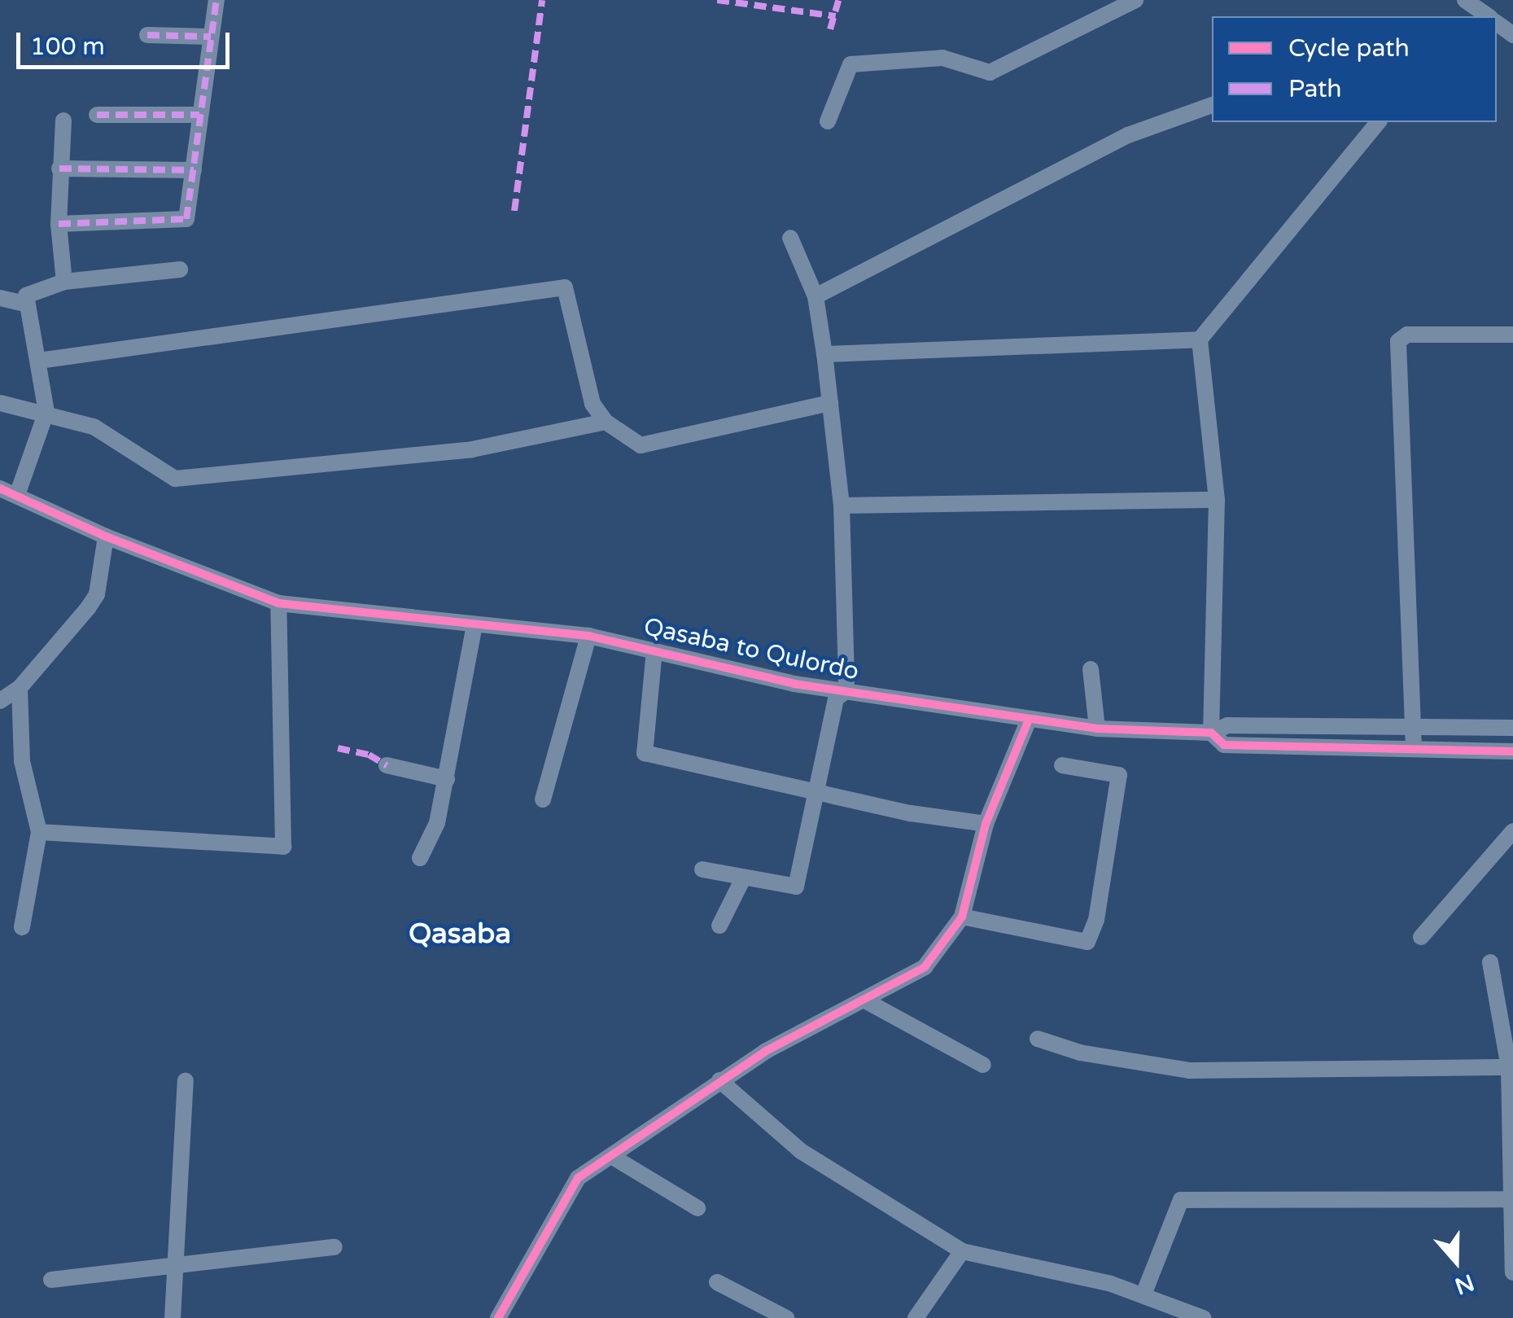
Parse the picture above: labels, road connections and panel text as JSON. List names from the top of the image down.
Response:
{
  "streets": {
    "street": ["Qasaba to Qulordo"]
  },
  "districts": ["Qasaba"],
  "legend": ["Cycle path", "Path"],
  "scale_bar": "100 m",
  "north": "bottom"
}
